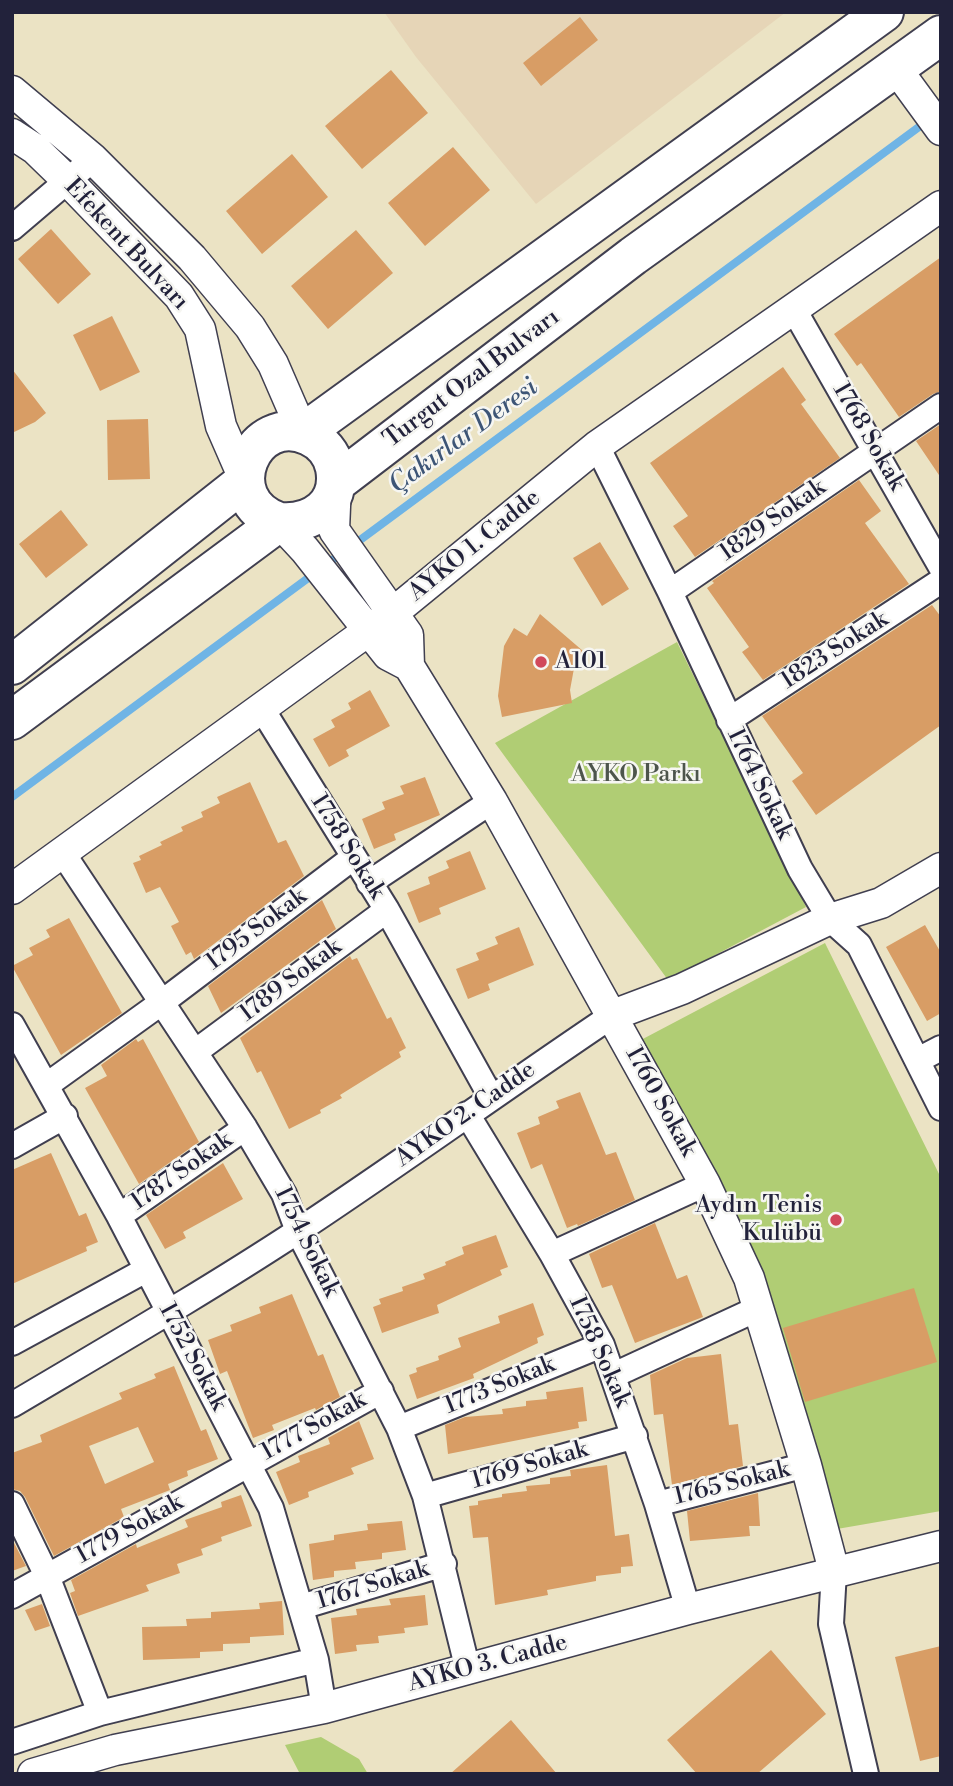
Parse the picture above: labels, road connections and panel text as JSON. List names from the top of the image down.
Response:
{
  "streets": {
    "main road": ["Efekent Bulvarı", "Turgut Ozal Bulvarı"],
    "street": [
      "1768 Sokak",
      "1829 Sokak",
      "AYKO 1. Cadde",
      "1823 Sokak",
      "1764 Sokak",
      "1758 Sokak",
      "1795 Sokak",
      "1789 Sokak",
      "1760 Sokak",
      "AYKO 2. Cadde",
      "1787 Sokak",
      "1754 Sokak",
      "1752 Sokak",
      "1773 Sokak",
      "1777 Sokak",
      "1769 Sokak",
      "1765 Sokak",
      "1779 Sokak",
      "1767 Sokak",
      "AYKO 3. Cadde"
    ]
  },
  "crossings": [
    ["Efekent Bulvarı", "Turgut Ozal Bulvarı"],
    ["1768 Sokak", "1829 Sokak"],
    ["1768 Sokak", "AYKO 1. Cadde"],
    ["1829 Sokak", "1764 Sokak"],
    ["AYKO 1. Cadde", "1764 Sokak"],
    ["AYKO 1. Cadde", "1758 Sokak"],
    ["AYKO 1. Cadde", "1754 Sokak"],
    ["1823 Sokak", "1764 Sokak"],
    ["1764 Sokak", "AYKO 2. Cadde"],
    ["1758 Sokak", "1795 Sokak"],
    ["1758 Sokak", "1789 Sokak"],
    ["1758 Sokak", "AYKO 2. Cadde"],
    ["1758 Sokak", "1773 Sokak"],
    ["1758 Sokak", "1769 Sokak"],
    ["1758 Sokak", "1765 Sokak"],
    ["1758 Sokak", "AYKO 3. Cadde"],
    ["1795 Sokak", "1754 Sokak"],
    ["1795 Sokak", "1752 Sokak"],
    ["1789 Sokak", "1754 Sokak"],
    ["1760 Sokak", "AYKO 2. Cadde"],
    ["1760 Sokak", "1765 Sokak"],
    ["1760 Sokak", "AYKO 3. Cadde"],
    ["AYKO 2. Cadde", "1754 Sokak"],
    ["AYKO 2. Cadde", "1752 Sokak"],
    ["1787 Sokak", "1754 Sokak"],
    ["1787 Sokak", "1752 Sokak"],
    ["1754 Sokak", "1773 Sokak"],
    ["1754 Sokak", "1777 Sokak"],
    ["1754 Sokak", "1769 Sokak"],
    ["1754 Sokak", "1767 Sokak"],
    ["1754 Sokak", "AYKO 3. Cadde"],
    ["1752 Sokak", "1777 Sokak"],
    ["1752 Sokak", "1779 Sokak"],
    ["1752 Sokak", "1767 Sokak"],
    ["1752 Sokak", "AYKO 3. Cadde"],
    ["1777 Sokak", "1779 Sokak"]
  ],
  "water": ["Çakırlar Deresi"],
  "parks": ["AYKO Parkı"],
  "places": ["A101", "Aydın Tenis Kulübü"]
}
